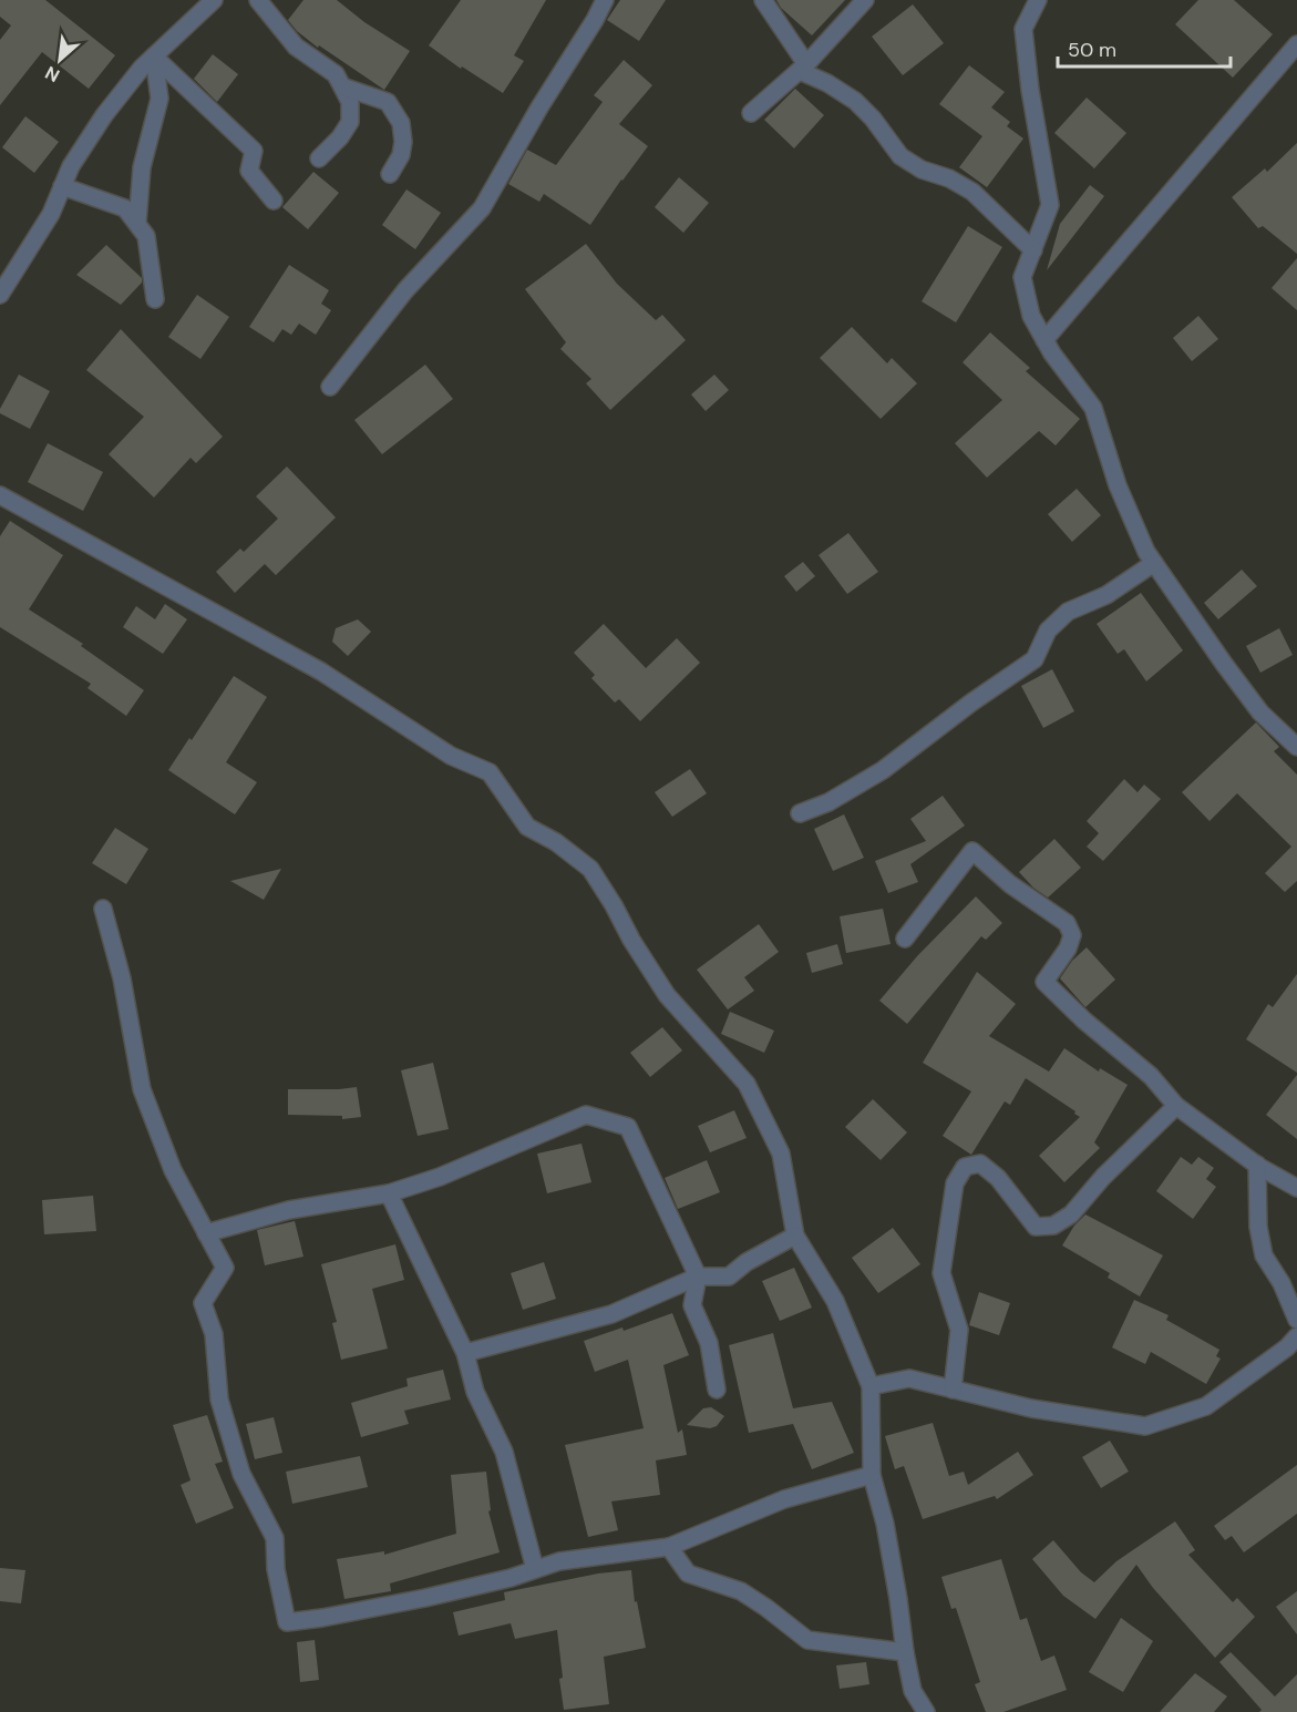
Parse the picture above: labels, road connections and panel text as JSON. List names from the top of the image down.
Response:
{
  "scale_bar": "50 m",
  "north": "bottom left"
}
